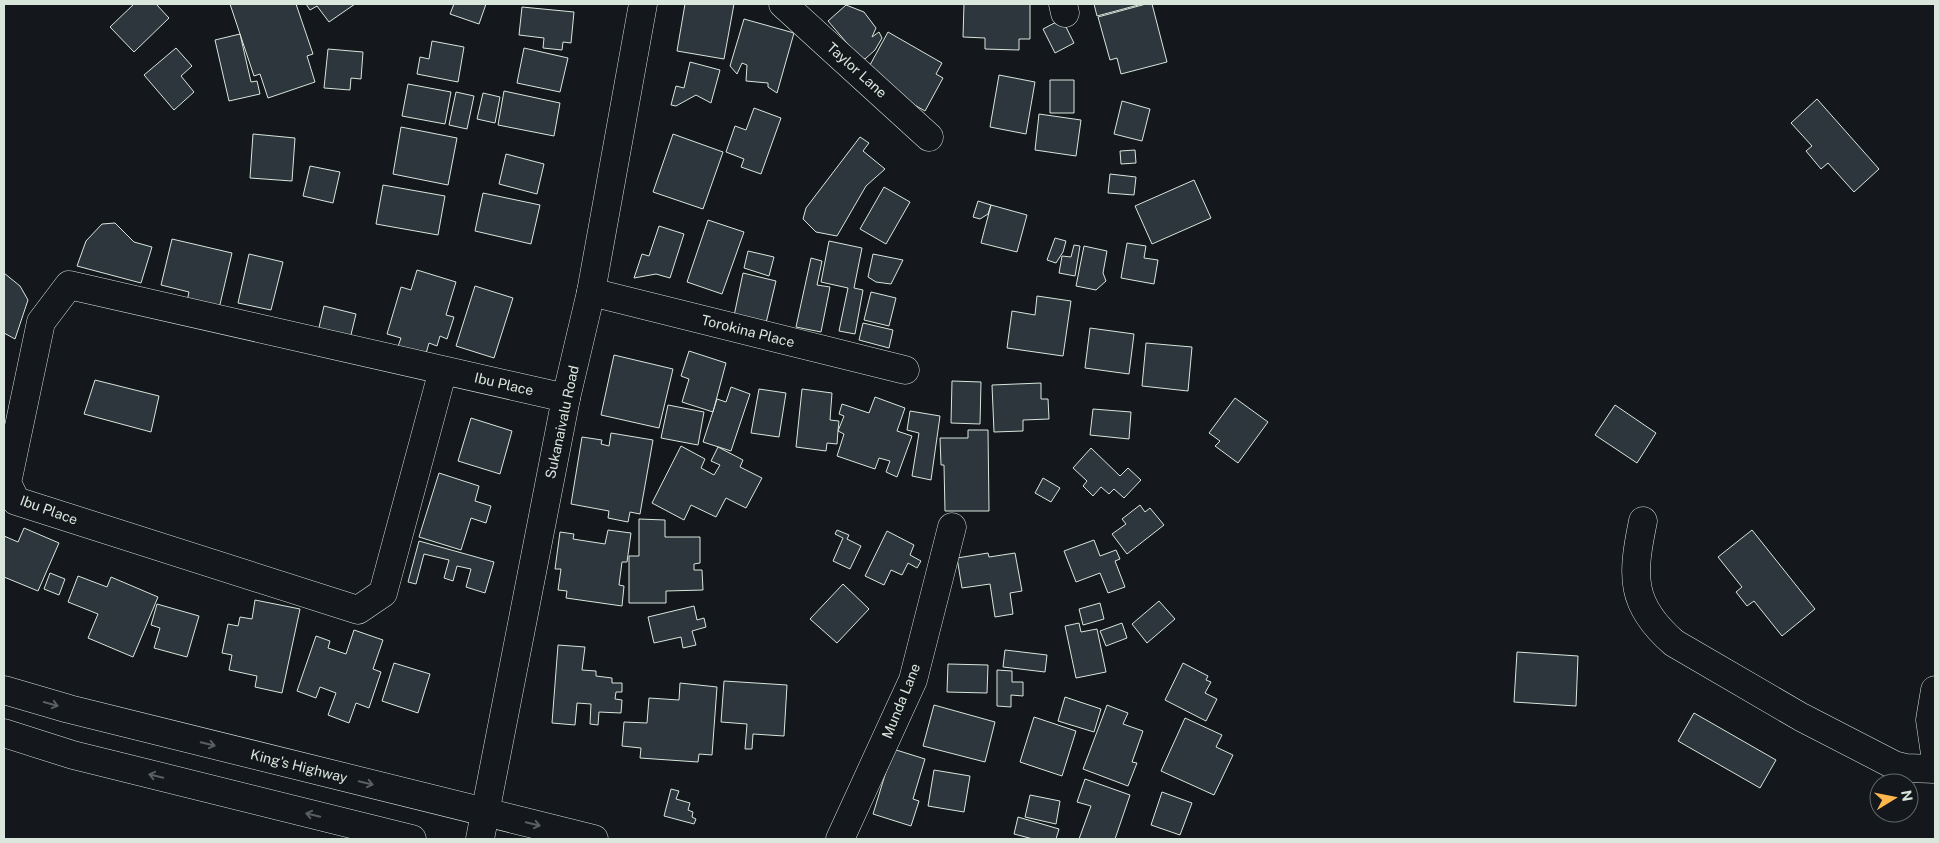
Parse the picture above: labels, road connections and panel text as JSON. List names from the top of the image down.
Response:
{
  "streets": {
    "main road": [
      "Taylor Lane",
      "Torokina Place",
      "Ibu Place",
      "Sukanaivalu Road",
      "Munda Lane",
      "King's Highway"
    ]
  },
  "crossings": [
    ["Torokina Place", "Sukanaivalu Road"],
    ["Ibu Place", "Sukanaivalu Road"],
    ["Sukanaivalu Road", "King's Highway"]
  ],
  "north": "right"
}
